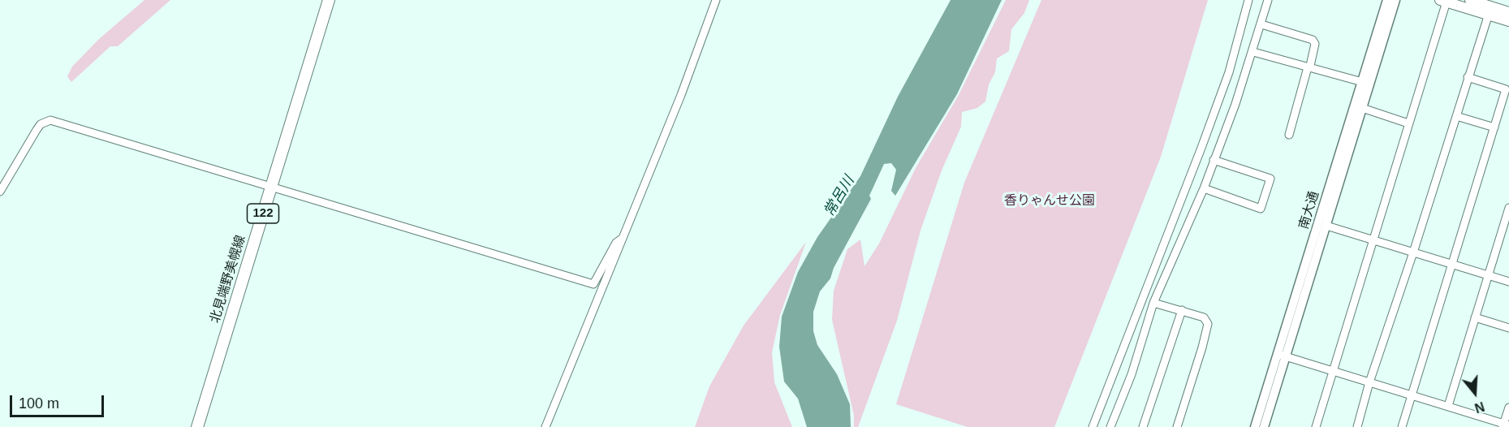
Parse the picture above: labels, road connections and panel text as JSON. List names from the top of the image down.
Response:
{
  "streets": {
    "main road": ["122", "北見端野美幌線"],
    "street": ["南大通"]
  },
  "water": ["常呂川"],
  "parks": ["香りゃんせ公園"],
  "scale_bar": "100 m",
  "north": "bottom"
}
